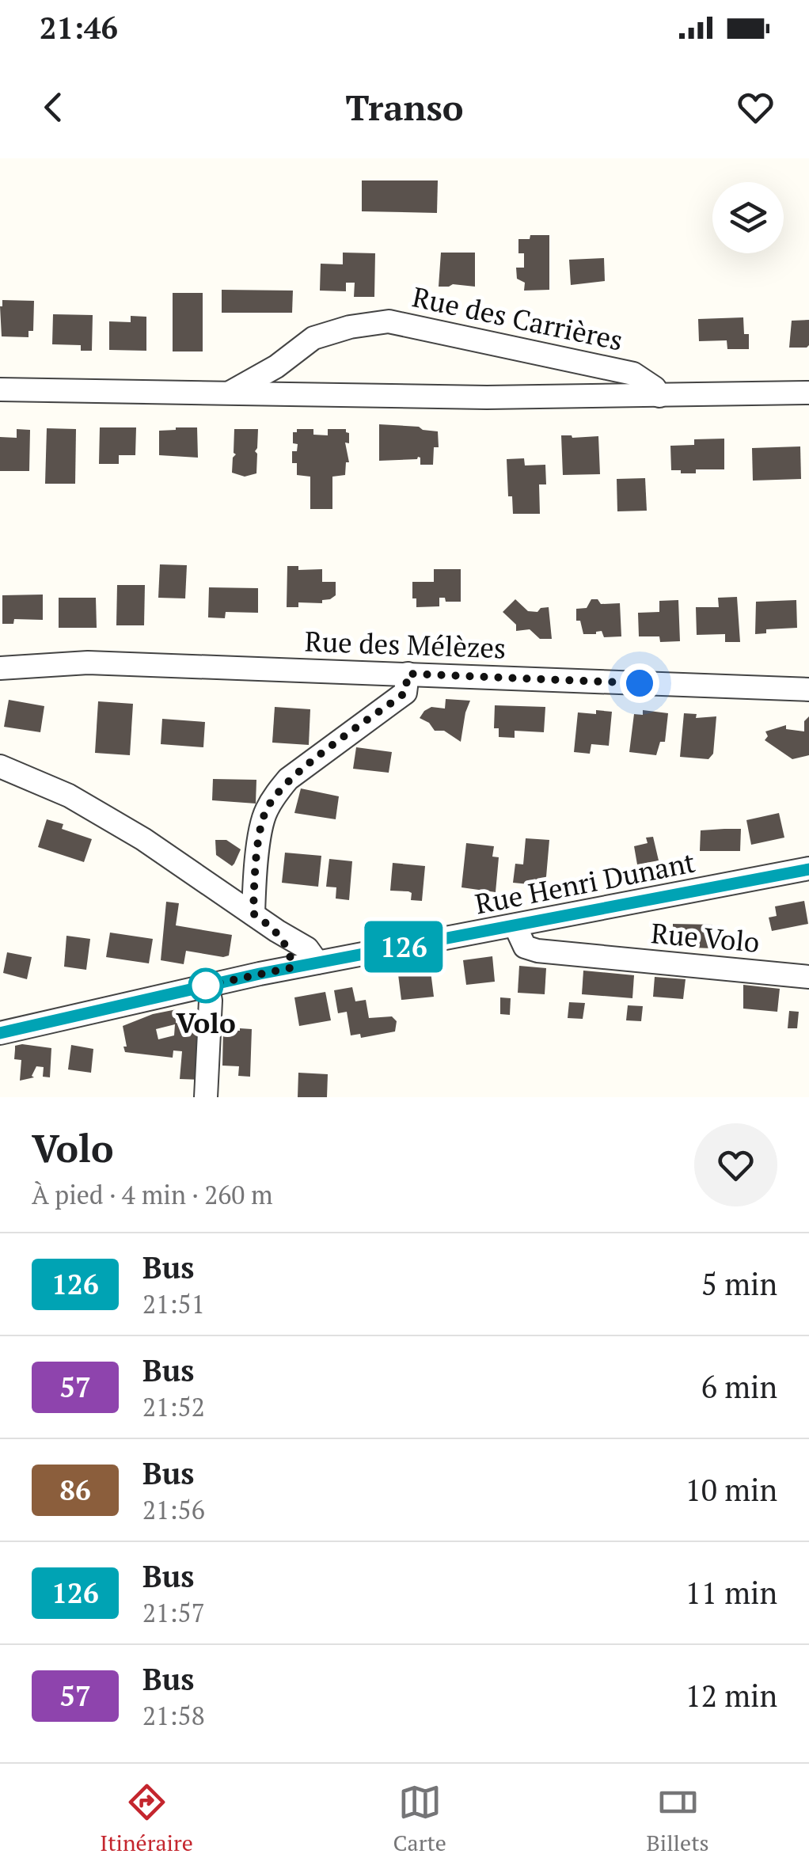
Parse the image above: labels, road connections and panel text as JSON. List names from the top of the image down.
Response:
{
  "streets": {
    "street": [
      "Rue des Carrières",
      "Rue des Mélèzes",
      "Rue Henri Dunant",
      "Rue Volo"
    ]
  },
  "crossings": [
    ["Rue Henri Dunant", "Rue Volo"]
  ],
  "places": ["Volo"],
  "lines": ["bus line 126"],
  "page": {
    "status": "21:46",
    "header": "Transo",
    "on_map": "126",
    "heading": ["Volo", "À pied · 4 min · 260 m"],
    "list": [
      {
        "mark": "126",
        "name": "Bus",
        "note": "21:51",
        "value": "5 min"
      },
      {
        "mark": "57",
        "name": "Bus",
        "note": "21:52",
        "value": "6 min"
      },
      {
        "mark": "86",
        "name": "Bus",
        "note": "21:56",
        "value": "10 min"
      },
      {
        "mark": "126",
        "name": "Bus",
        "note": "21:57",
        "value": "11 min"
      },
      {
        "mark": "57",
        "name": "Bus",
        "note": "21:58",
        "value": "12 min"
      }
    ],
    "tabs": ["Itinéraire", "Carte", "Billets"]
  }
}
